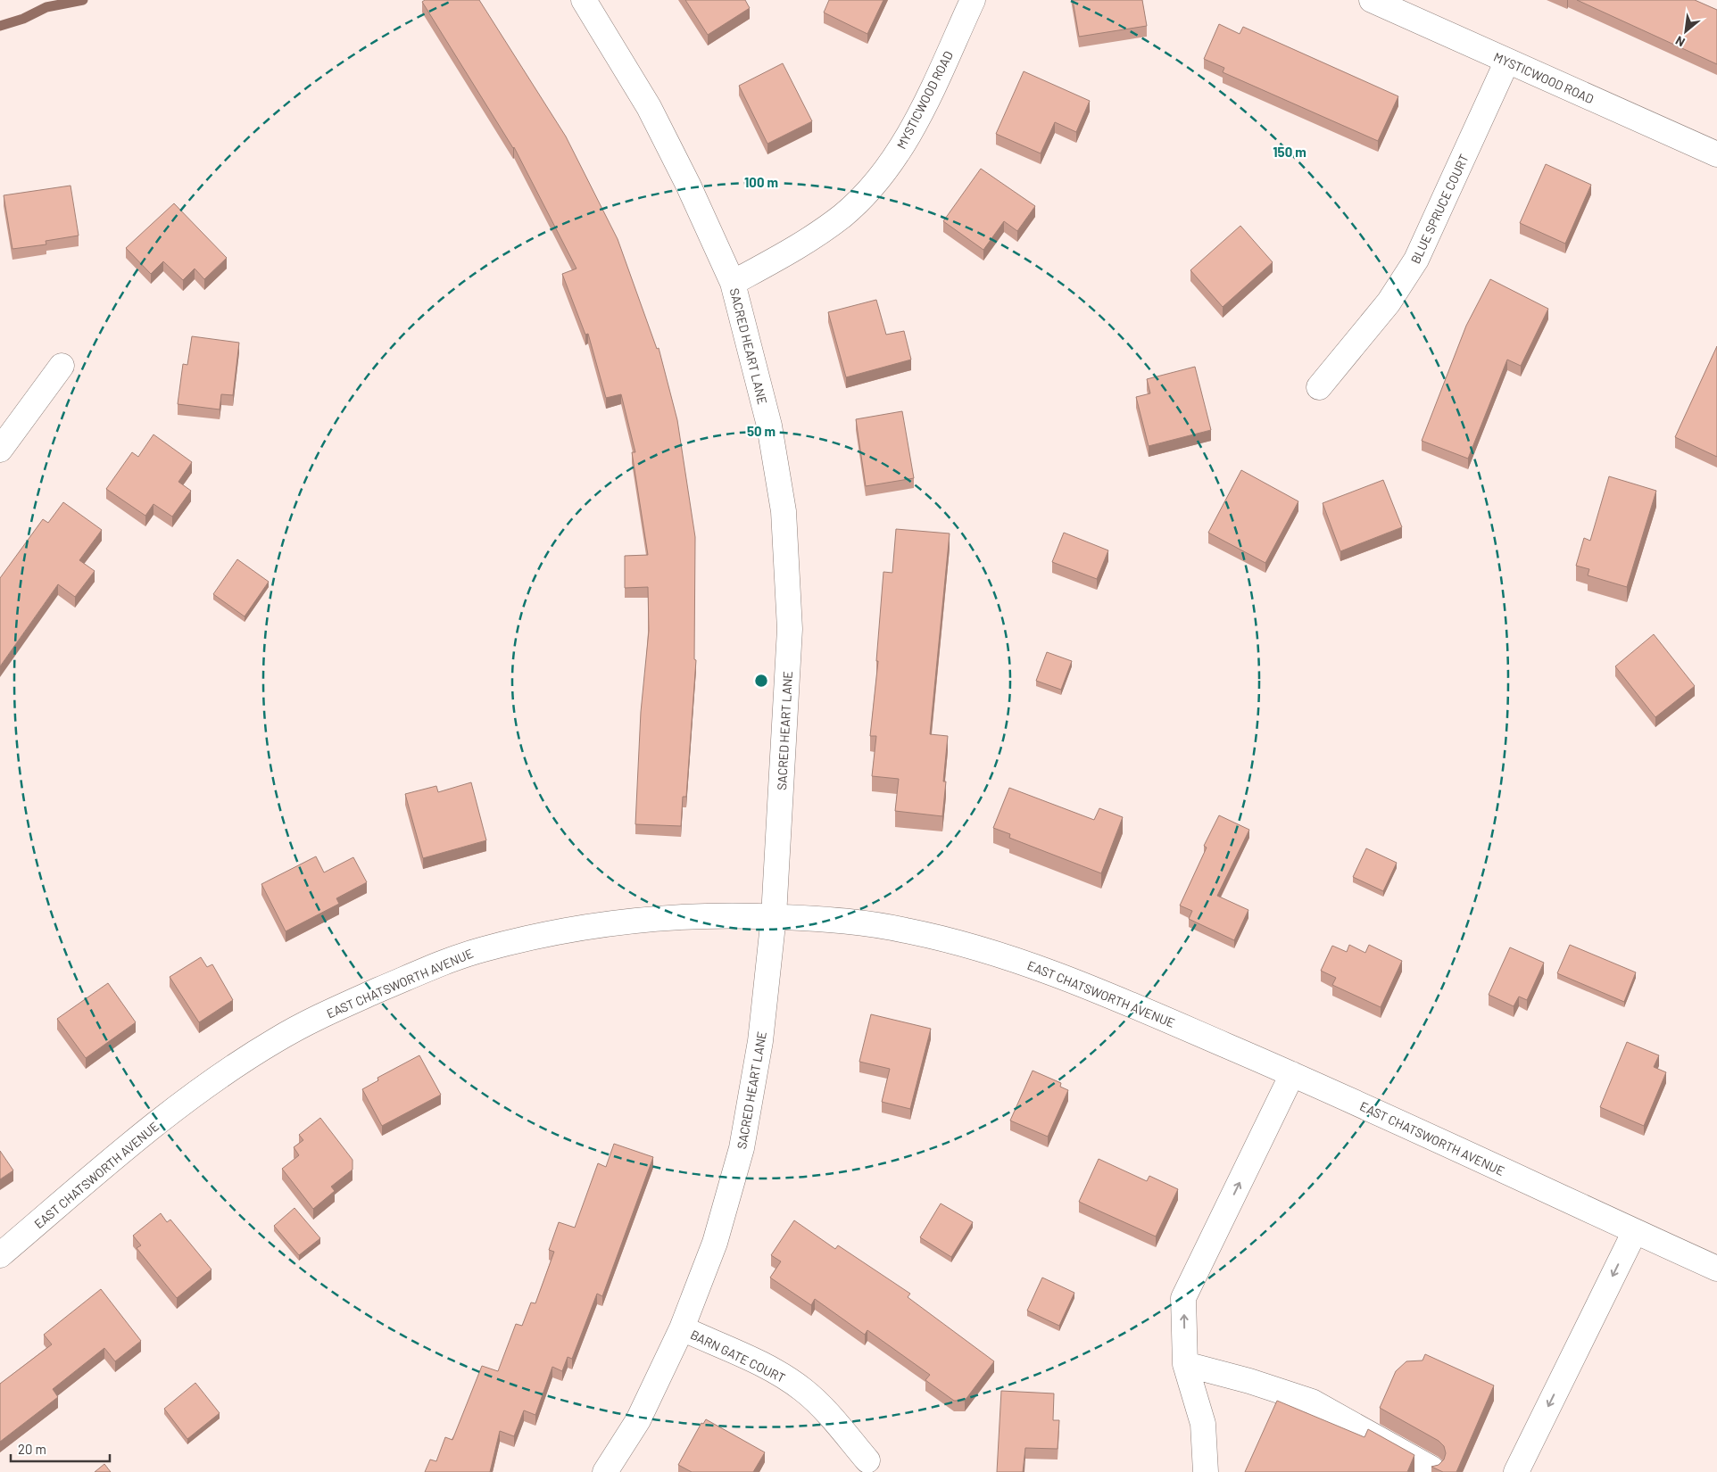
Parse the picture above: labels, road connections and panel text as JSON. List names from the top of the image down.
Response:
{
  "streets": {
    "street": [
      "MYSTICWOOD ROAD",
      "BLUE SPRUCE COURT",
      "SACRED HEART LANE",
      "EAST CHATSWORTH AVENUE",
      "BARN GATE COURT"
    ]
  },
  "crossings": [
    ["MYSTICWOOD ROAD", "BLUE SPRUCE COURT"],
    ["MYSTICWOOD ROAD", "SACRED HEART LANE"],
    ["SACRED HEART LANE", "EAST CHATSWORTH AVENUE"],
    ["SACRED HEART LANE", "BARN GATE COURT"]
  ],
  "scale_bar": "20 m",
  "north": "bottom left",
  "rings": ["150 m", "100 m", "50 m"]
}
